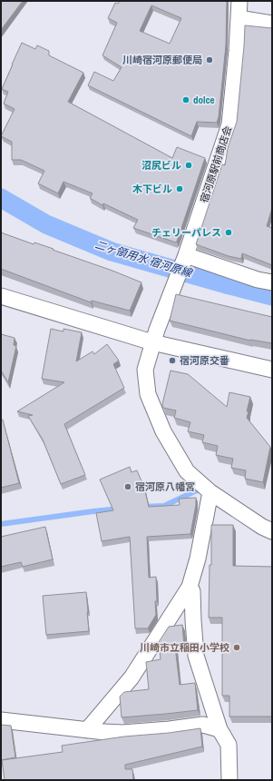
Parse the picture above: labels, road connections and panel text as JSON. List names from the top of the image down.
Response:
{
  "streets": {
    "street": ["宿河原駅前商店会"]
  },
  "water": ["二ヶ領用水 宿河原線"],
  "places": [
    "川崎宿河原郵便局",
    "dolce",
    "沼尻ビル",
    "木下ビル",
    "チェリーパレス",
    "宿河原交番",
    "宿河原八幡宮",
    "川崎市立稲田小学校"
  ]
}
